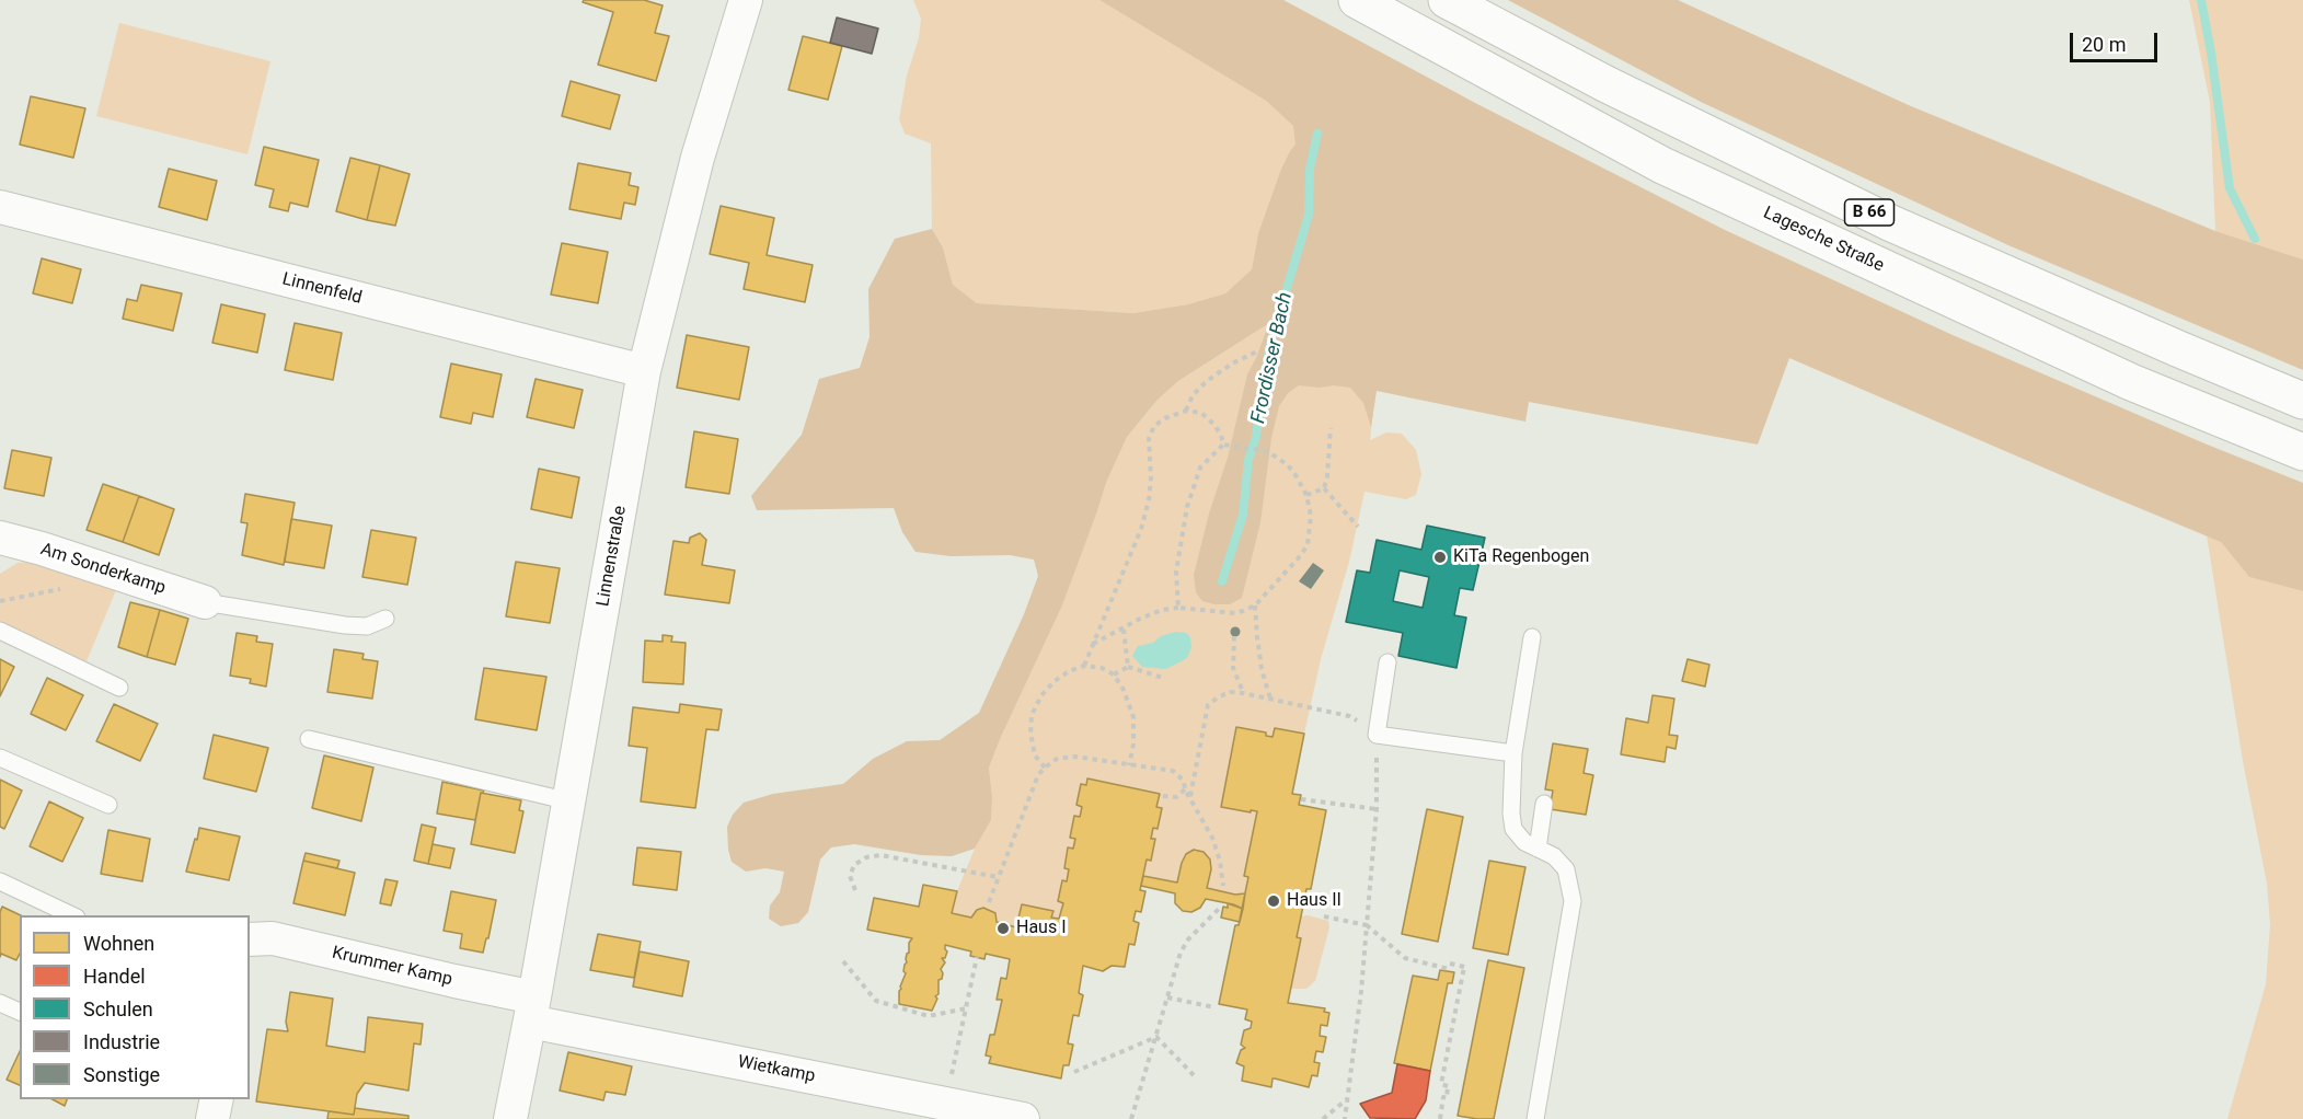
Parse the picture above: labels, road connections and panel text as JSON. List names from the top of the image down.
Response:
{
  "streets": {
    "highway": ["B 66", "Lagesche Straße"],
    "street": [
      "Linnenfeld",
      "Linnenstraße",
      "Am Sonderkamp",
      "Krummer Kamp",
      "Wietkamp"
    ]
  },
  "crossings": [
    ["Linnenfeld", "Linnenstraße"],
    ["Linnenstraße", "Krummer Kamp"],
    ["Linnenstraße", "Wietkamp"],
    ["Krummer Kamp", "Wietkamp"]
  ],
  "water": ["Frordisser Bach"],
  "places": ["KiTa Regenbogen", "Haus II", "Haus I"],
  "legend": [
    "Wohnen",
    "Handel",
    "Schulen",
    "Industrie",
    "Sonstige"
  ],
  "scale_bar": "20 m"
}
